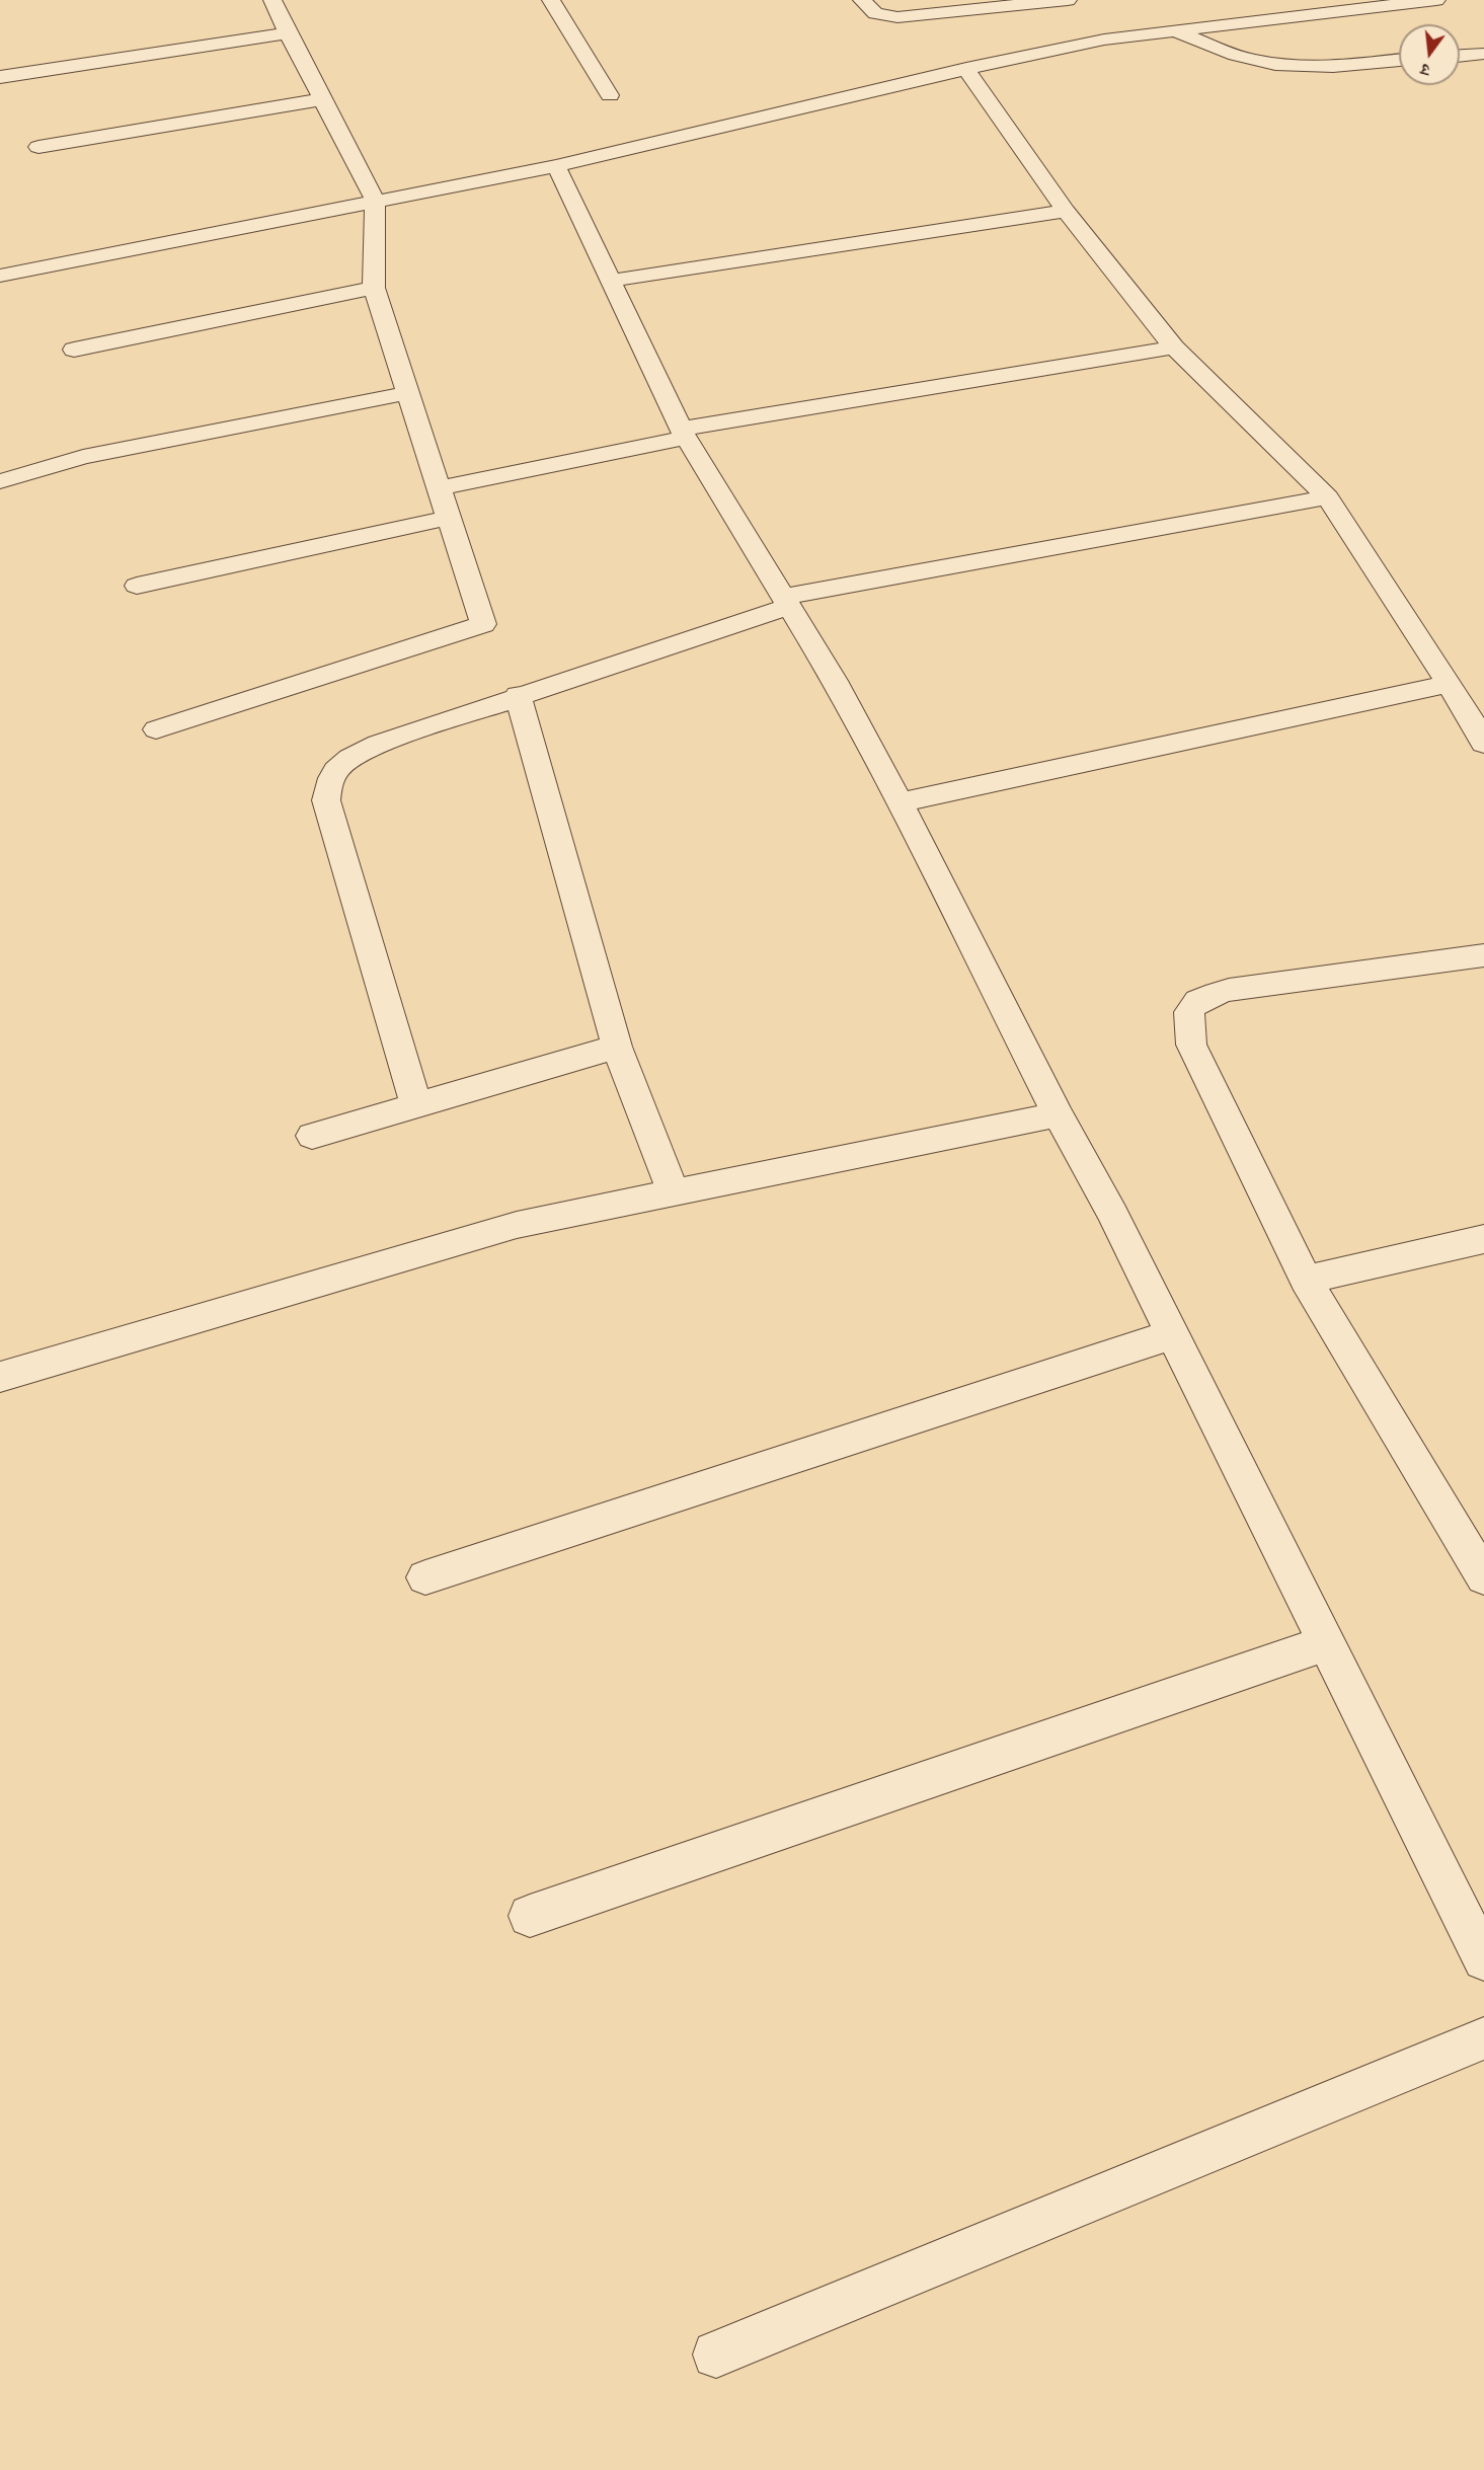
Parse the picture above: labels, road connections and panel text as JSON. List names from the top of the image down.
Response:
{
  "north": "bottom"
}
